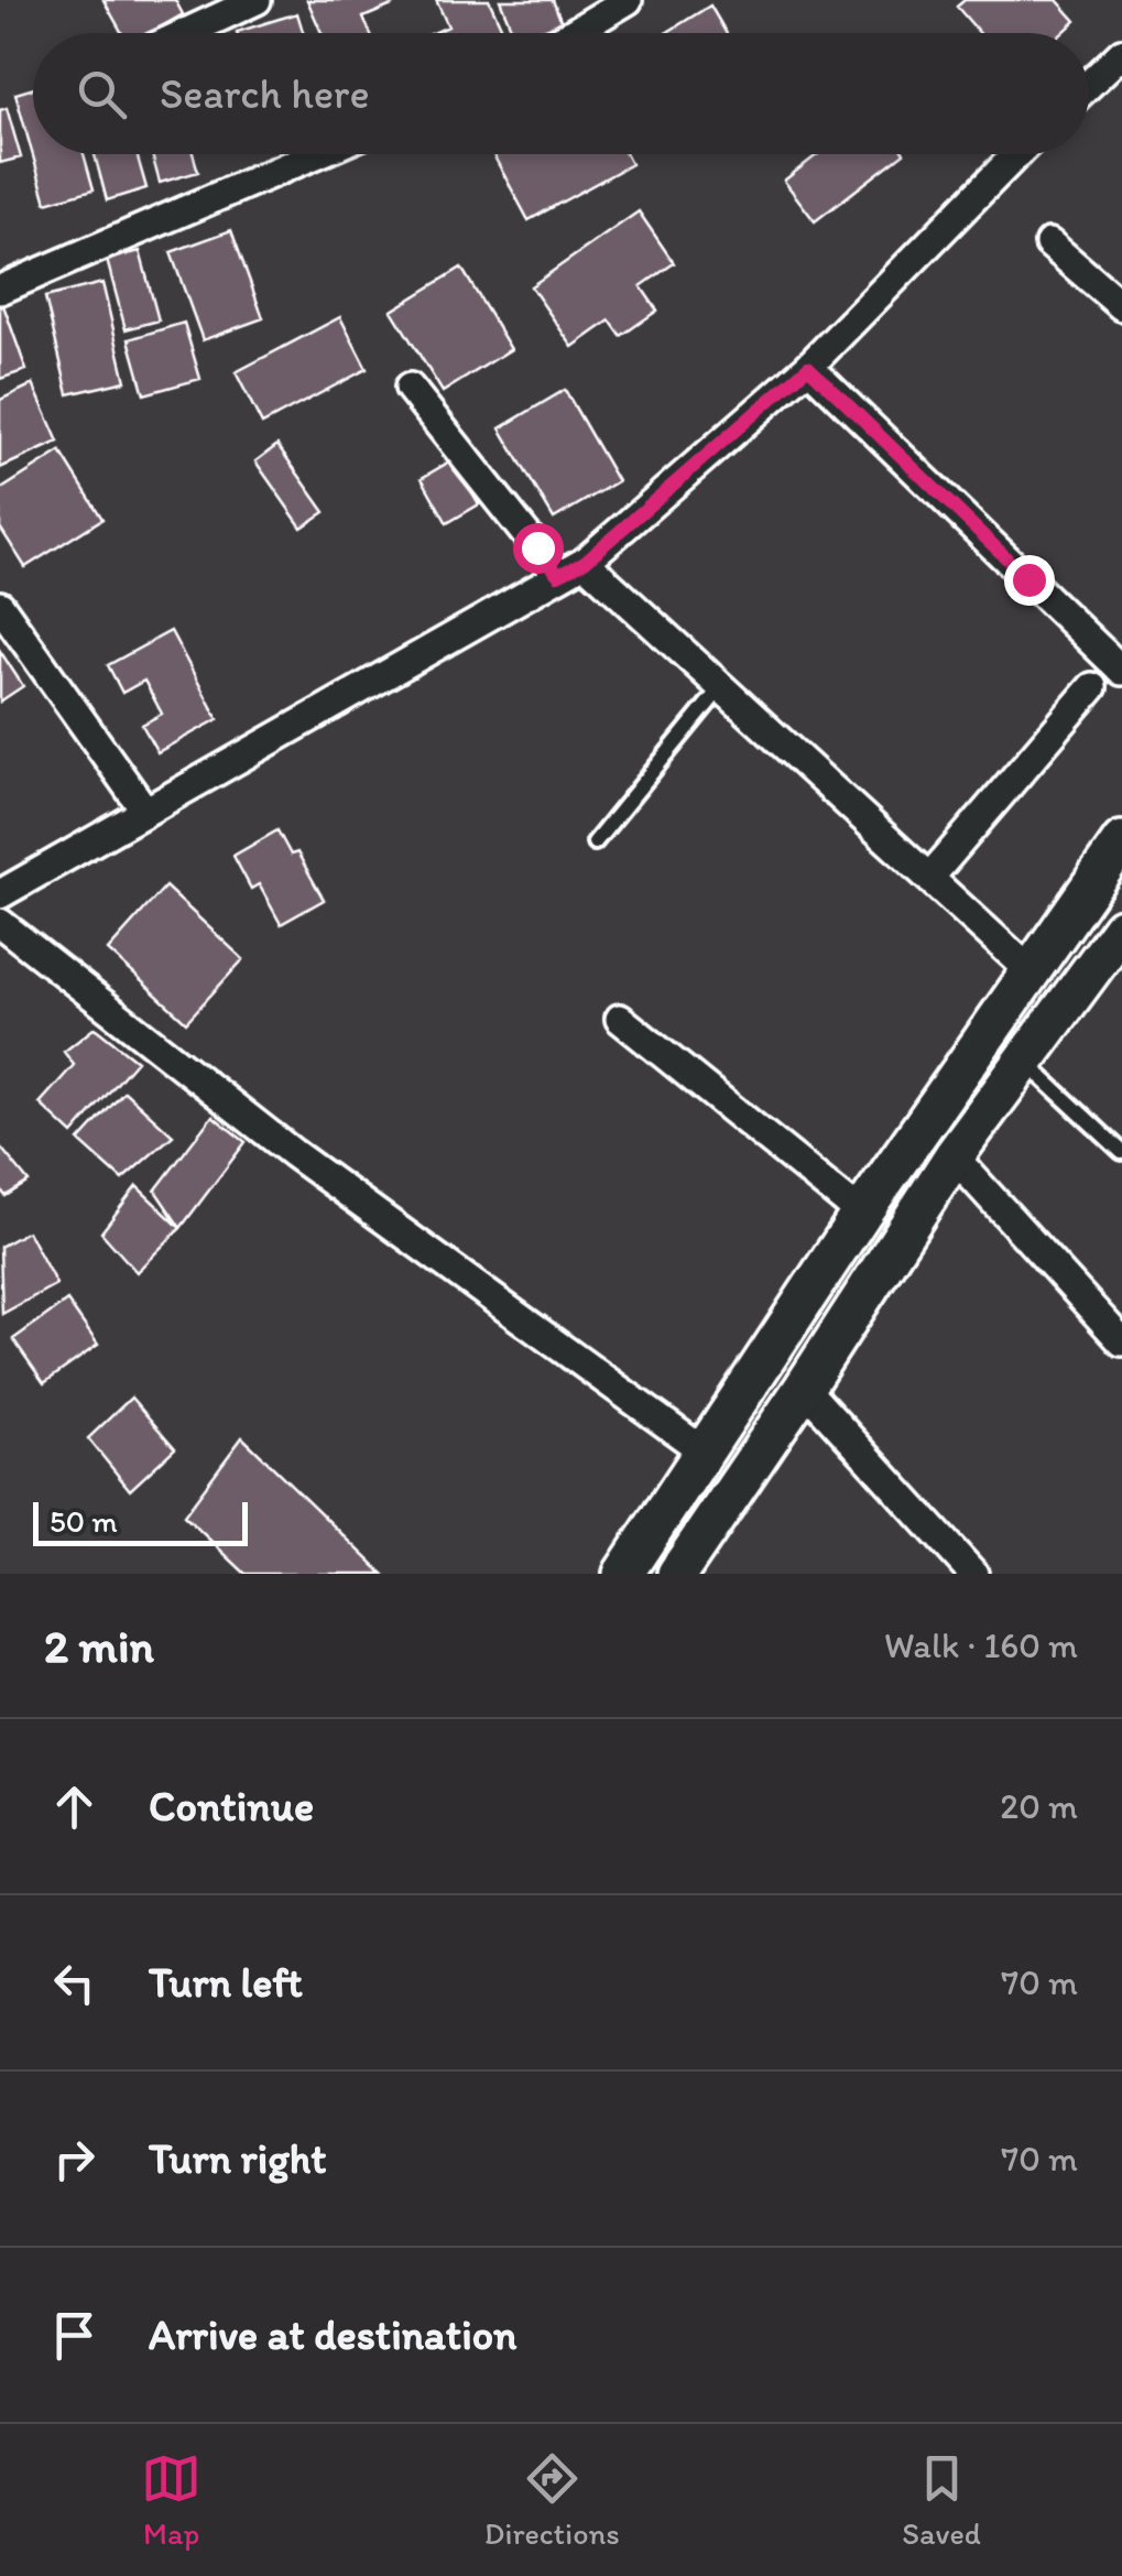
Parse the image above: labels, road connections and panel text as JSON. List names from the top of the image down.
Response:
{
  "scale_bar": "50 m",
  "page": {
    "search": "Search here",
    "scale": "50 m",
    "heading": ["2 min", "Walk · 160 m"],
    "list": [
      ["Continue", "20 m"],
      ["Turn left", "70 m"],
      ["Turn right", "70 m"],
      "Arrive at destination"
    ],
    "nav": ["Map", "Directions", "Saved"]
  }
}
